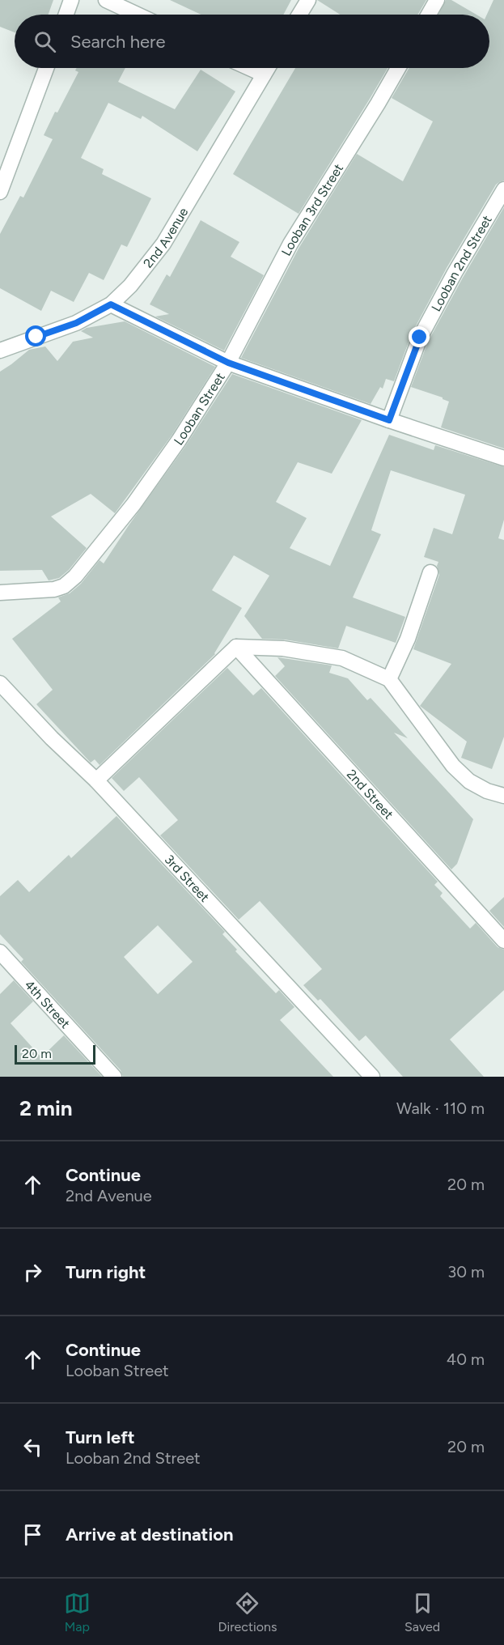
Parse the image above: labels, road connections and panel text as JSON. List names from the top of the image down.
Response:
{
  "streets": {
    "street": [
      "Looban 3rd Street",
      "2nd Avenue",
      "Looban 2nd Street",
      "Looban Street",
      "2nd Street",
      "3rd Street",
      "4th Street"
    ]
  },
  "crossings": [
    ["Looban 3rd Street", "Looban Street"],
    ["Looban 2nd Street", "Looban Street"]
  ],
  "scale_bar": "20 m",
  "page": {
    "search": "Search here",
    "scale": "20 m",
    "heading": ["2 min", "Walk · 110 m"],
    "list": [
      ["Continue", "2nd Avenue", "20 m"],
      ["Turn right", "30 m"],
      ["Continue", "Looban Street", "40 m"],
      ["Turn left", "Looban 2nd Street", "20 m"],
      "Arrive at destination"
    ],
    "nav": ["Map", "Directions", "Saved"]
  }
}
